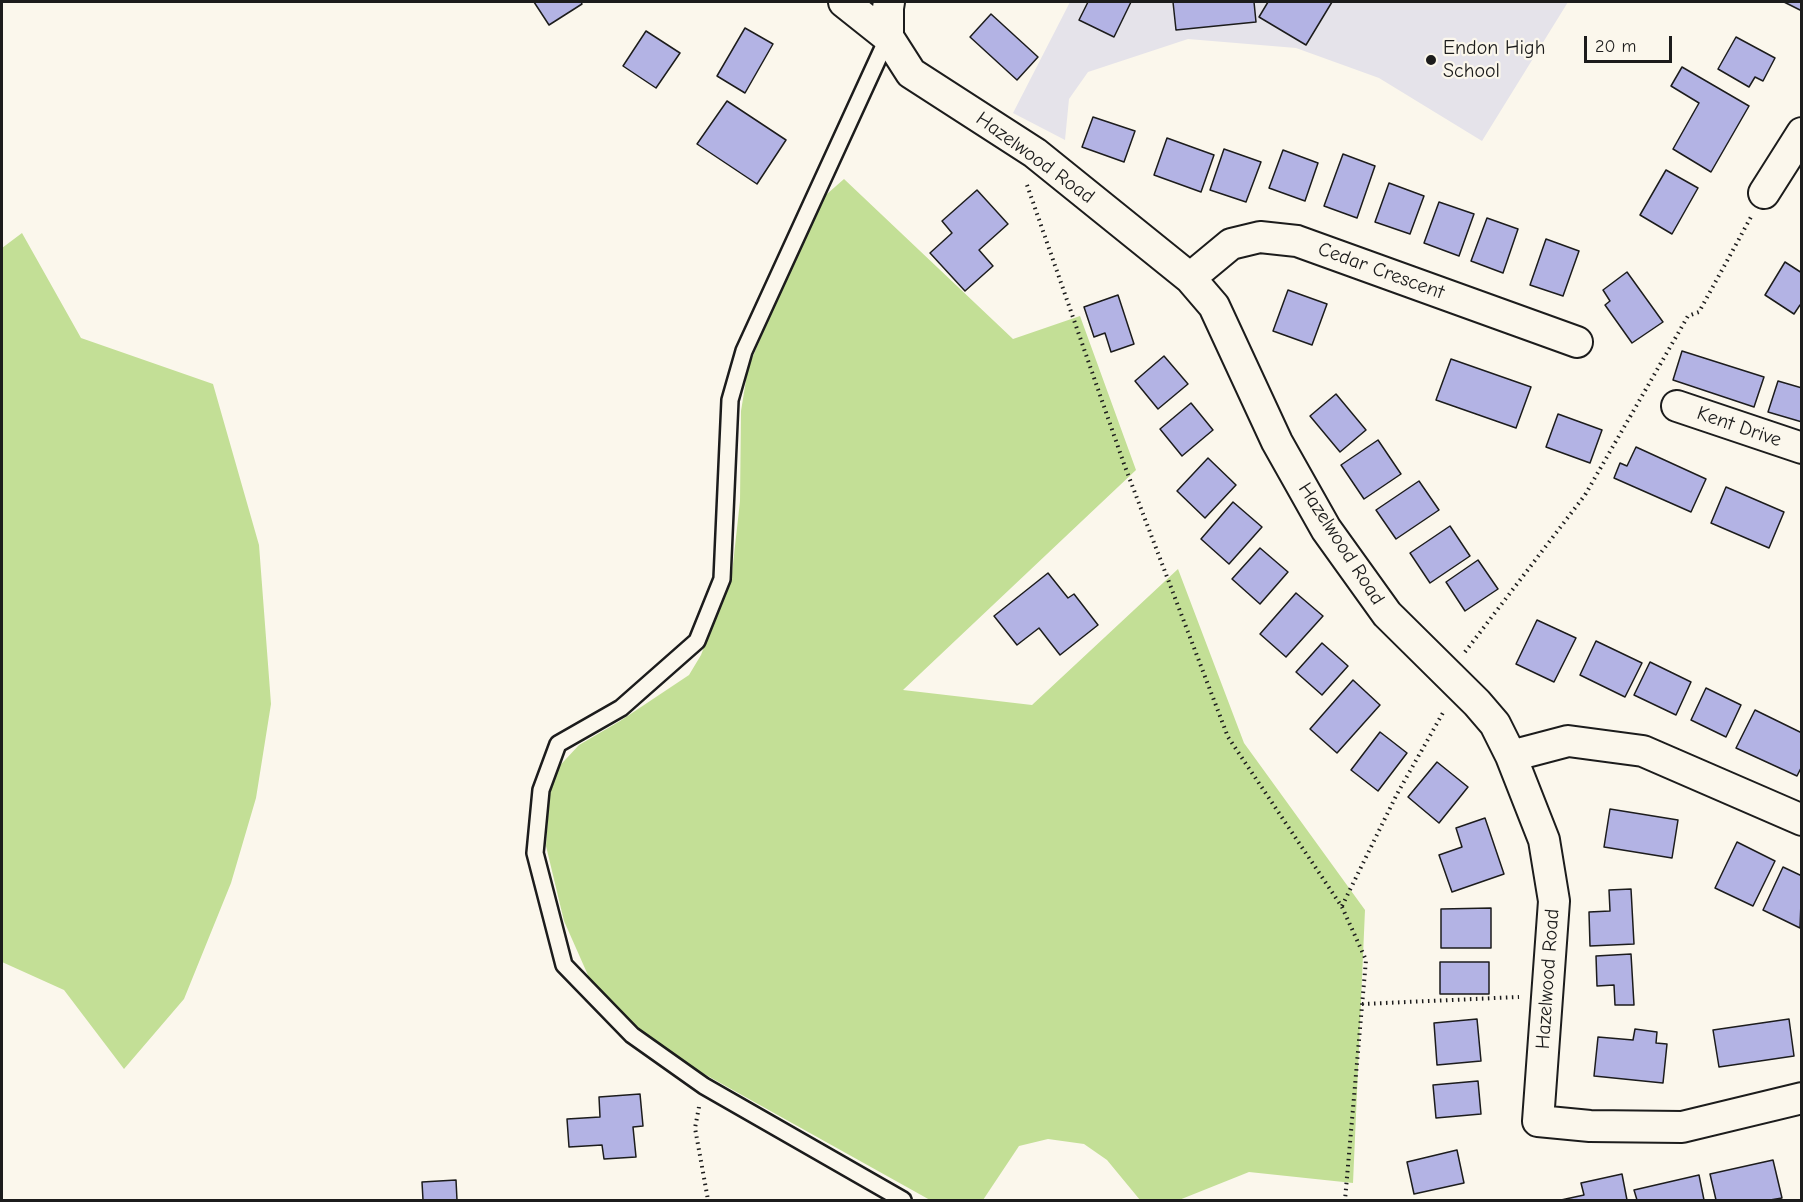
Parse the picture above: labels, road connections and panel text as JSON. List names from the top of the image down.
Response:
{
  "streets": {
    "street": ["Hazelwood Road", "Cedar Crescent", "Kent Drive"]
  },
  "crossings": [
    ["Hazelwood Road", "Cedar Crescent"]
  ],
  "places": ["Endon High School"],
  "scale_bar": "20 m"
}
